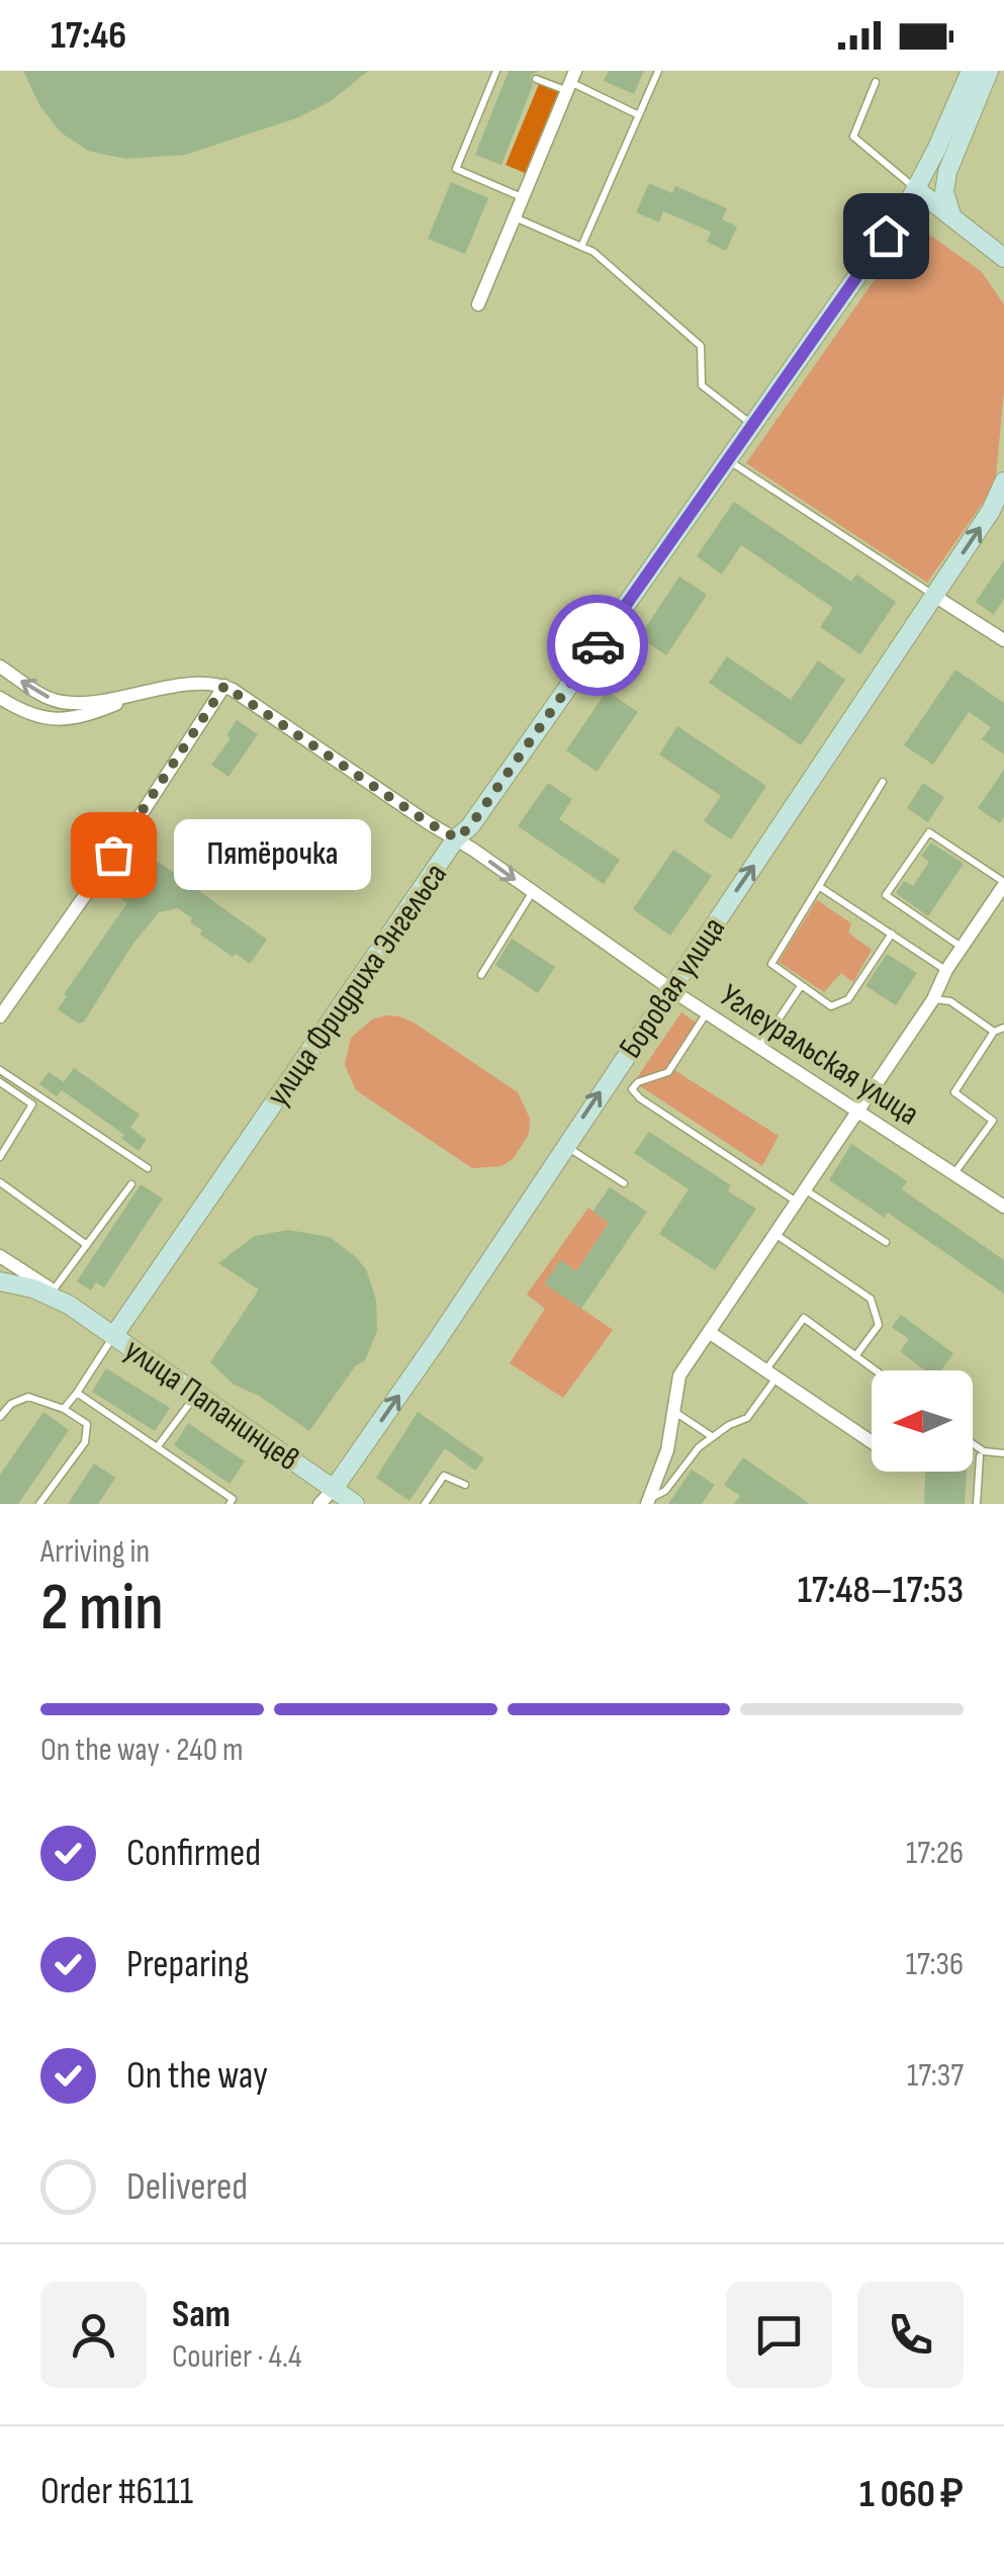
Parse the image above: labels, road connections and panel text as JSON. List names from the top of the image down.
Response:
{
  "streets": {
    "street": [
      "улица Фридриха Энгельса",
      "Боровая улица",
      "Углеуральская улица",
      "улица Папанинцев"
    ]
  },
  "crossings": [
    ["улица Фридриха Энгельса", "Углеуральская улица"],
    ["улица Фридриха Энгельса", "улица Папанинцев"],
    ["Боровая улица", "Углеуральская улица"],
    ["Боровая улица", "улица Папанинцев"]
  ],
  "one_way": ["Боровая улица"],
  "places": ["Пятёрочка"],
  "north": "left",
  "page": {
    "status": "17:46",
    "bubble": "Пятёрочка",
    "heading": ["2 min", "Arriving in", "17:48–17:53"],
    "panel": [
      "Sam",
      "Courier · 4.4",
      "Order #6111",
      "1 060 ₽"
    ],
    "bar": "On the way · 240 m",
    "list": [
      ["Confirmed", "17:26"],
      ["Preparing", "17:36"],
      ["On the way", "17:37"],
      "Delivered"
    ]
  }
}
